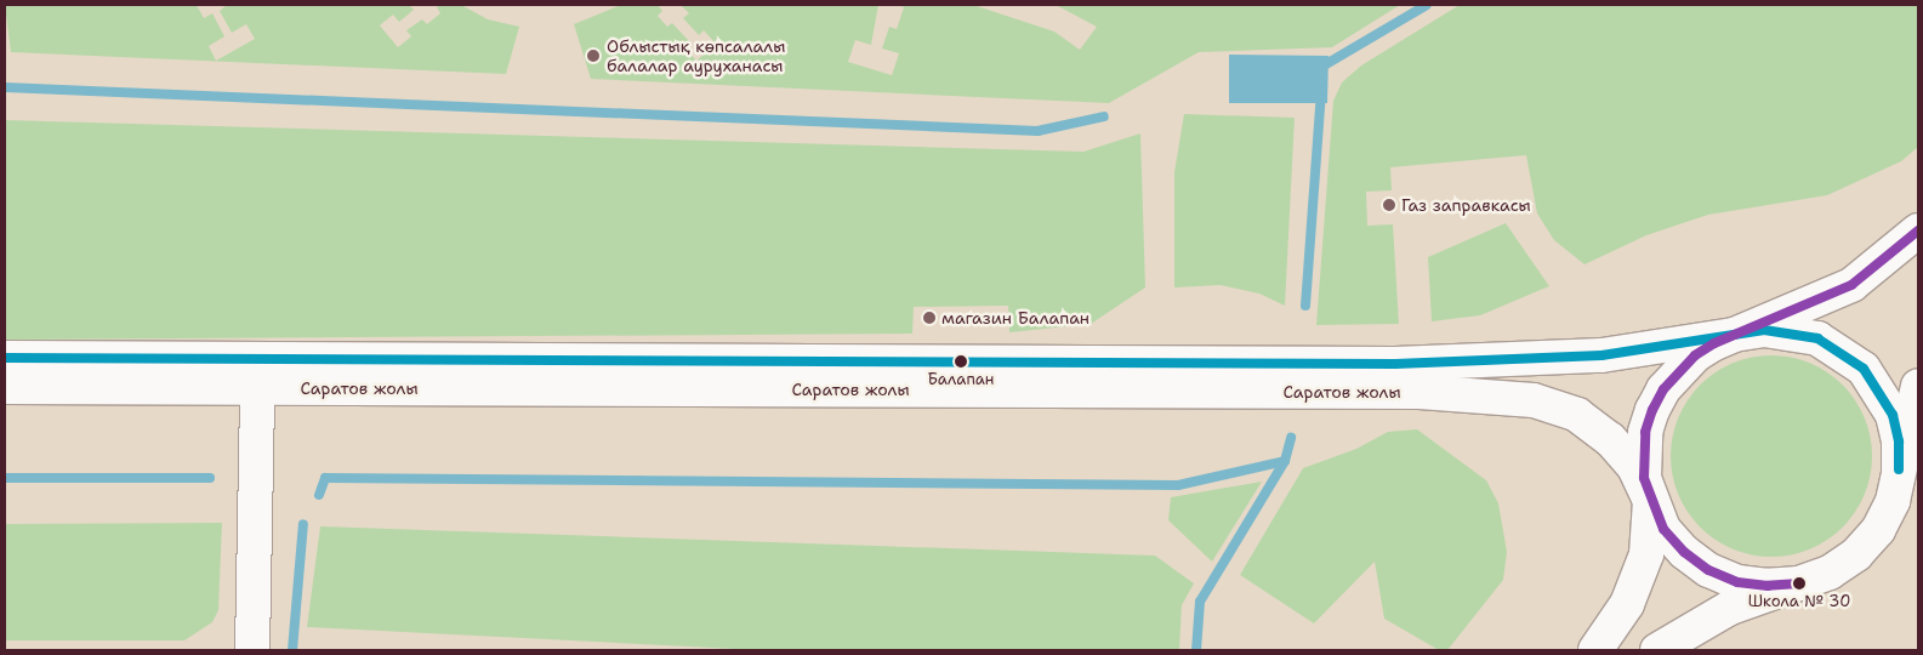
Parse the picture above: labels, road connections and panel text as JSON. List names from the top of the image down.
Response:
{
  "streets": {
    "main road": ["Саратов жолы"]
  },
  "places": [
    "Облыстық көпсалалы балалар ауруханасы",
    "Газ заправкасы",
    "магазин Балапан",
    "Балапан",
    "Школа № 30"
  ]
}
